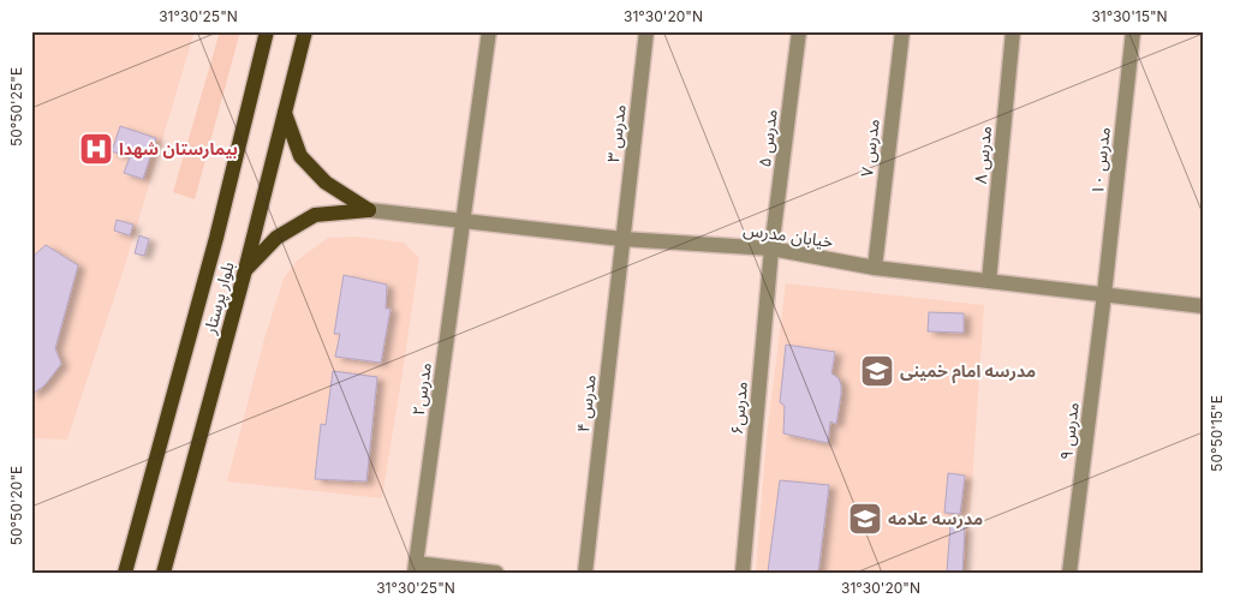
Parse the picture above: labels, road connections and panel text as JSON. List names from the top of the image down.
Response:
{
  "streets": {
    "main road": ["بلوار پرستار"],
    "street": [
      "مدرس ۳",
      "مدرس ۵",
      "مدرس ۷",
      "مدرس ۸",
      "مدرس ۱۰",
      "خیابان مدرس",
      "مدرس۲",
      "مدرس ۴",
      "مدرس۶",
      "مدرس ۹"
    ]
  },
  "crossings": [
    ["مدرس ۳", "خیابان مدرس"],
    ["مدرس ۳", "مدرس ۴"],
    ["مدرس ۵", "خیابان مدرس"],
    ["مدرس ۵", "مدرس۶"],
    ["مدرس ۷", "خیابان مدرس"],
    ["مدرس ۸", "خیابان مدرس"],
    ["مدرس ۱۰", "خیابان مدرس"],
    ["مدرس ۱۰", "مدرس ۹"],
    ["خیابان مدرس", "مدرس۲"],
    ["خیابان مدرس", "مدرس ۴"],
    ["خیابان مدرس", "مدرس۶"],
    ["خیابان مدرس", "مدرس ۹"]
  ],
  "places": {
    "hospital": ["بیمارستان شهدا"],
    "school or university": ["مدرسه امام خمینی", "مدرسه علامه"]
  },
  "coordinates": [
    "31°30'25\"N",
    "31°30'20\"N",
    "31°30'15\"N",
    "50°50'25\"E",
    "50°50'15\"E",
    "50°50'20\"E"
  ]
}
